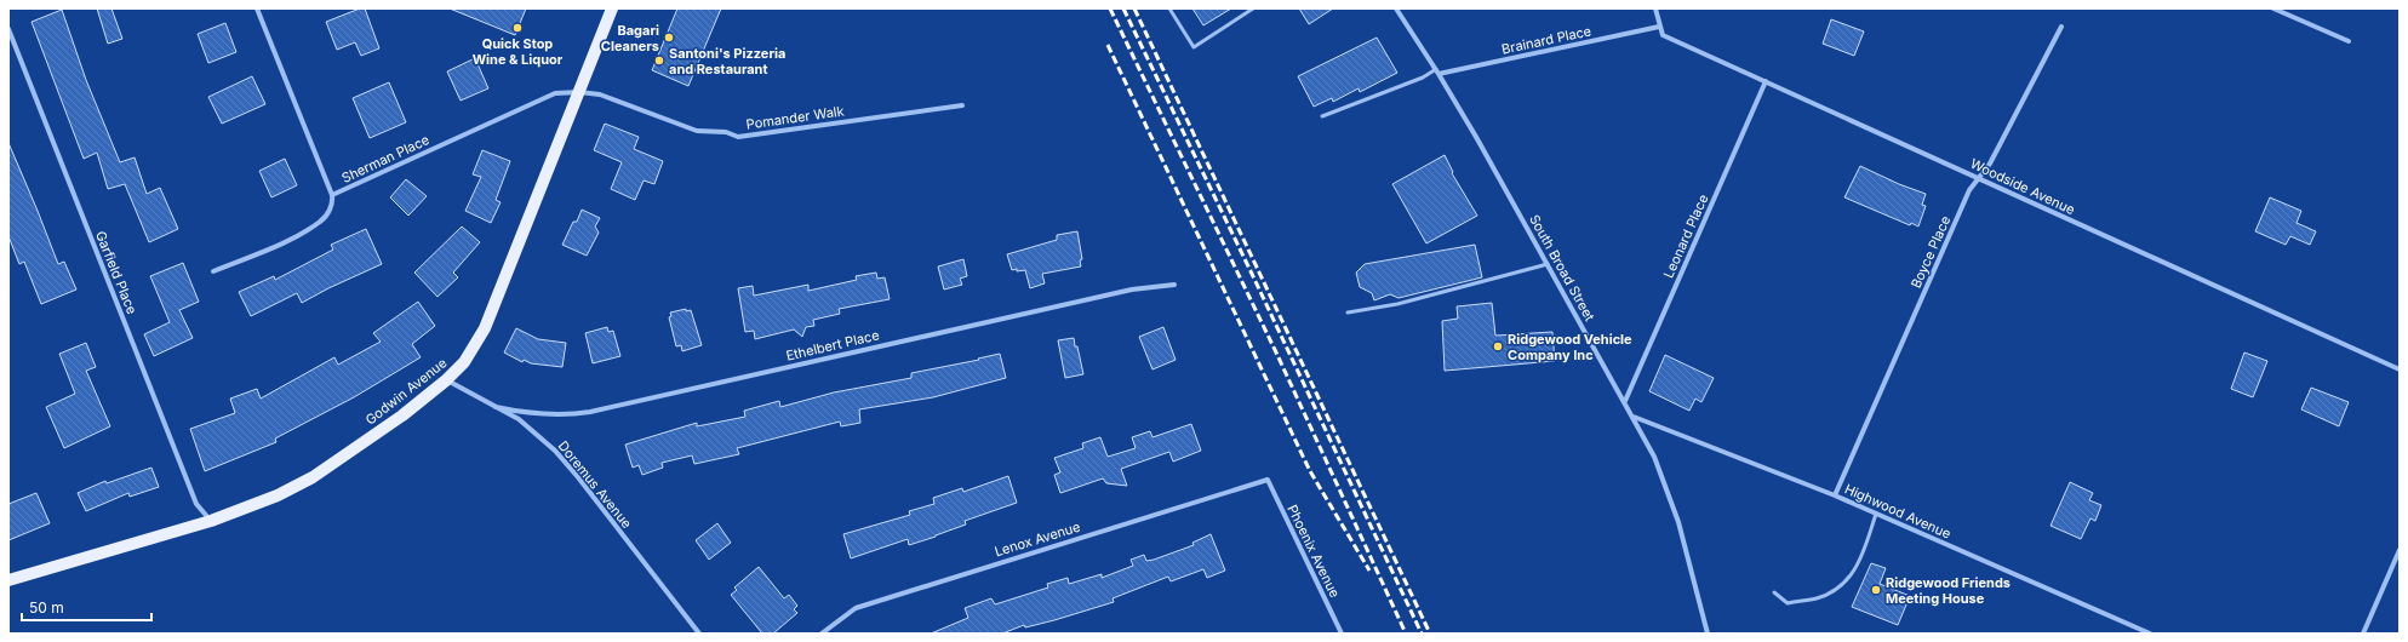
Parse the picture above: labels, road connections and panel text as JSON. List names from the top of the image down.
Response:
{
  "streets": {
    "main road": ["Godwin Avenue"],
    "street": [
      "Brainard Place",
      "Pomander Walk",
      "Sherman Place",
      "Woodside Avenue",
      "Leonard Place",
      "Boyce Place",
      "South Broad Street",
      "Garfield Place",
      "Ethelbert Place",
      "Doremus Avenue",
      "Highwood Avenue",
      "Lenox Avenue",
      "Phoenix Avenue"
    ]
  },
  "crossings": [
    ["Brainard Place", "Woodside Avenue"],
    ["Brainard Place", "South Broad Street"],
    ["Pomander Walk", "Sherman Place"],
    ["Pomander Walk", "Godwin Avenue"],
    ["Sherman Place", "Godwin Avenue"],
    ["Woodside Avenue", "Leonard Place"],
    ["Woodside Avenue", "Boyce Place"],
    ["Leonard Place", "South Broad Street"],
    ["Boyce Place", "Highwood Avenue"],
    ["South Broad Street", "Highwood Avenue"],
    ["Garfield Place", "Godwin Avenue"],
    ["Ethelbert Place", "Doremus Avenue"],
    ["Godwin Avenue", "Doremus Avenue"],
    ["Lenox Avenue", "Phoenix Avenue"]
  ],
  "places": [
    "Quick Stop Wine & Liquor",
    "Bagari Cleaners",
    "Santoni's Pizzeria and Restaurant",
    "Ridgewood Vehicle Company Inc",
    "Ridgewood Friends Meeting House"
  ],
  "scale_bar": "50 m"
}
